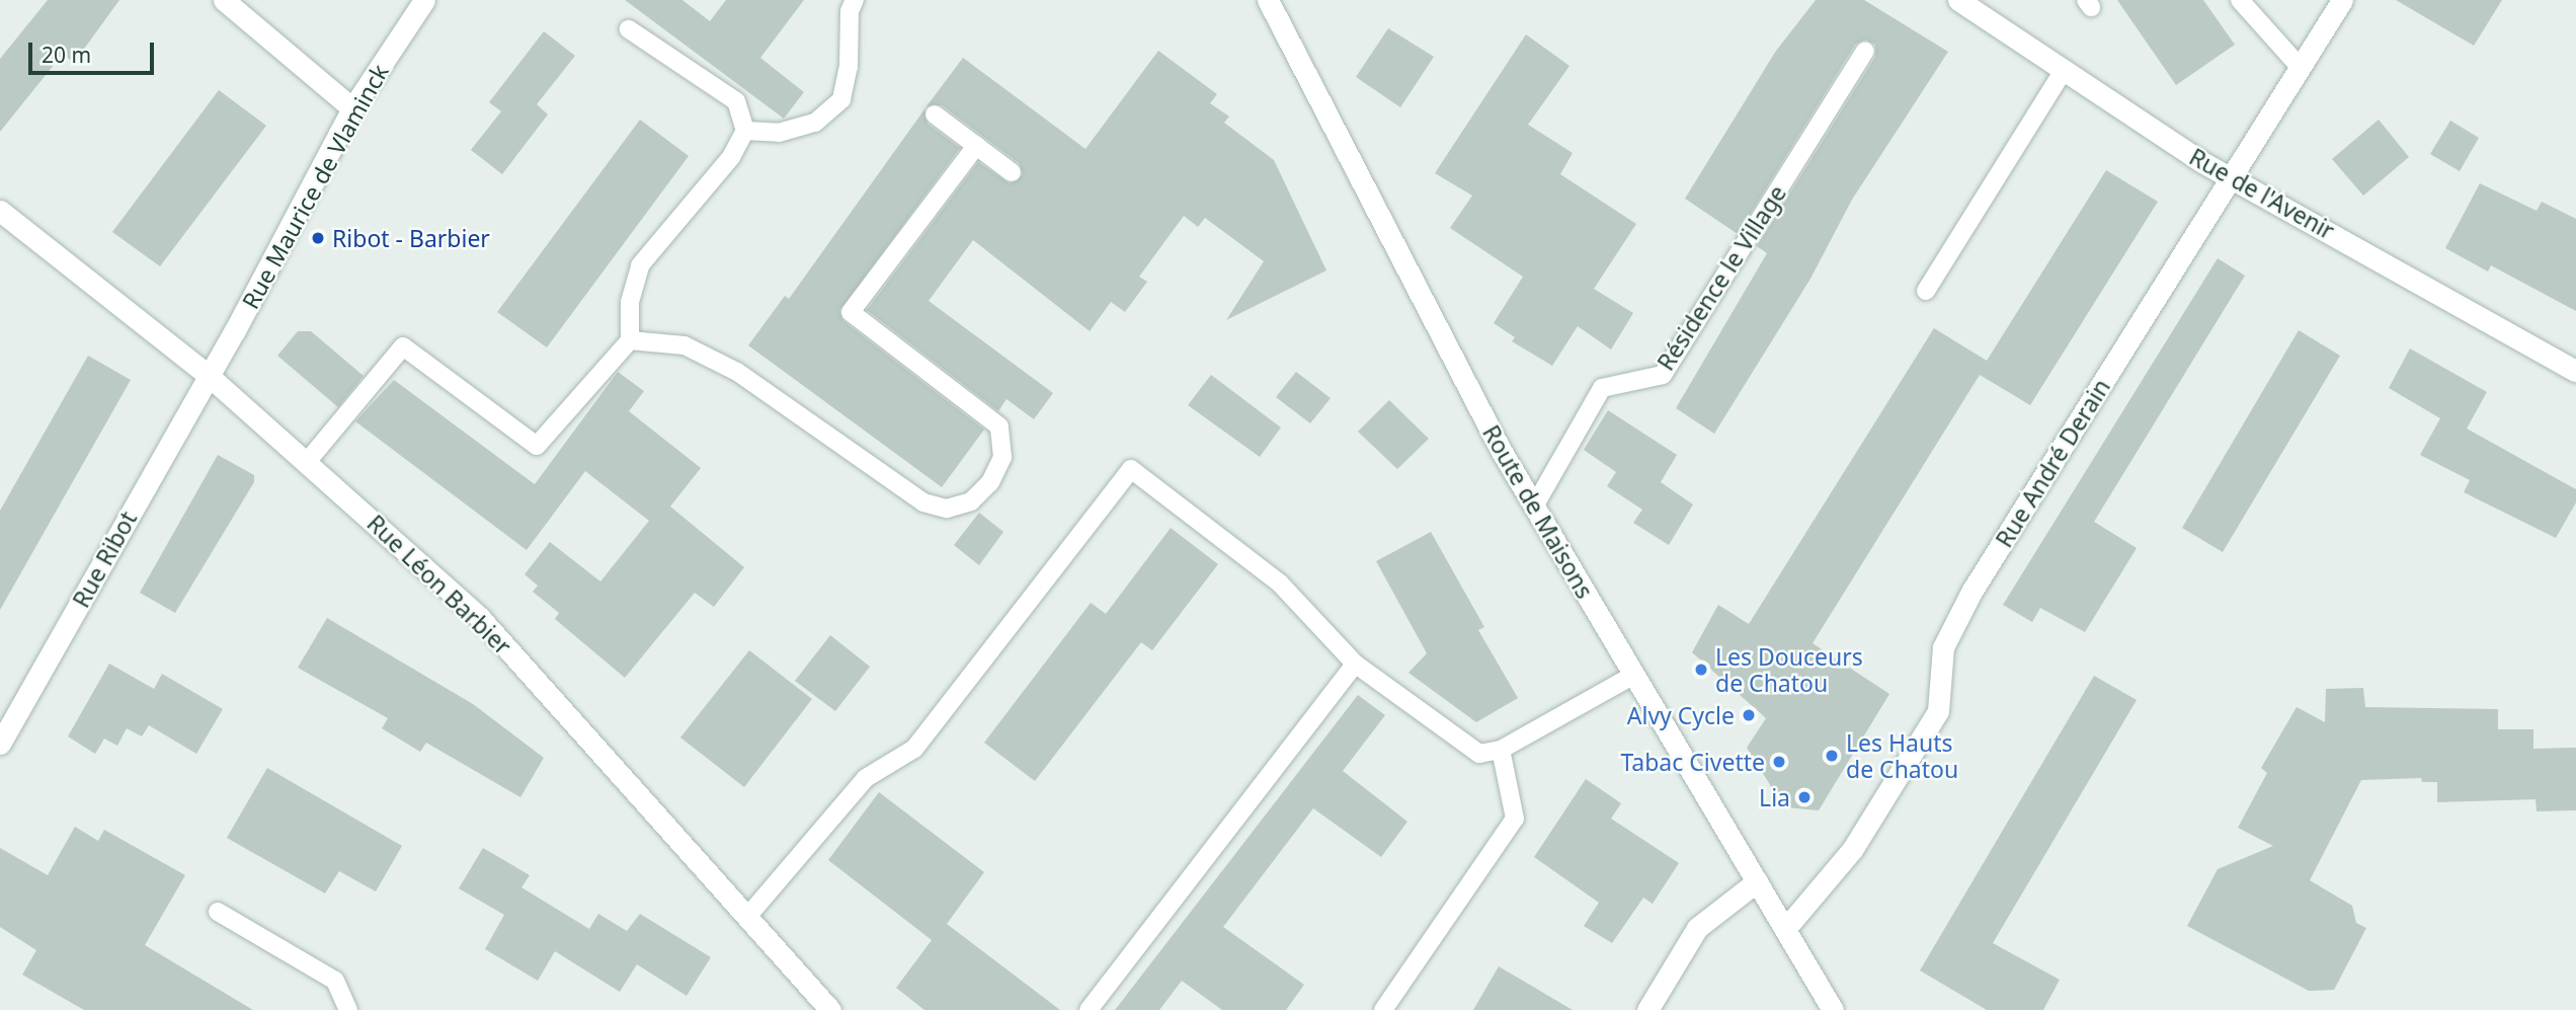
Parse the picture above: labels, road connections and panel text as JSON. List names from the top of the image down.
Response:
{
  "streets": {
    "street": [
      "Rue Maurice de Vlaminck",
      "Rue de l'Avenir",
      "Rue André Derain",
      "Route de Maisons",
      "Rue Ribot",
      "Rue Léon Barbier"
    ],
    "lane": ["Résidence le Village"]
  },
  "crossings": [
    ["Rue Maurice de Vlaminck", "Rue Ribot"],
    ["Rue Maurice de Vlaminck", "Rue Léon Barbier"],
    ["Rue de l'Avenir", "Rue André Derain"],
    ["Résidence le Village", "Route de Maisons"],
    ["Rue André Derain", "Route de Maisons"],
    ["Rue Ribot", "Rue Léon Barbier"]
  ],
  "places": [
    "Ribot - Barbier",
    "Les Douceurs de Chatou",
    "Alvy Cycle",
    "Les Hauts de Chatou",
    "Tabac Civette",
    "Lia"
  ],
  "scale_bar": "20 m"
}
